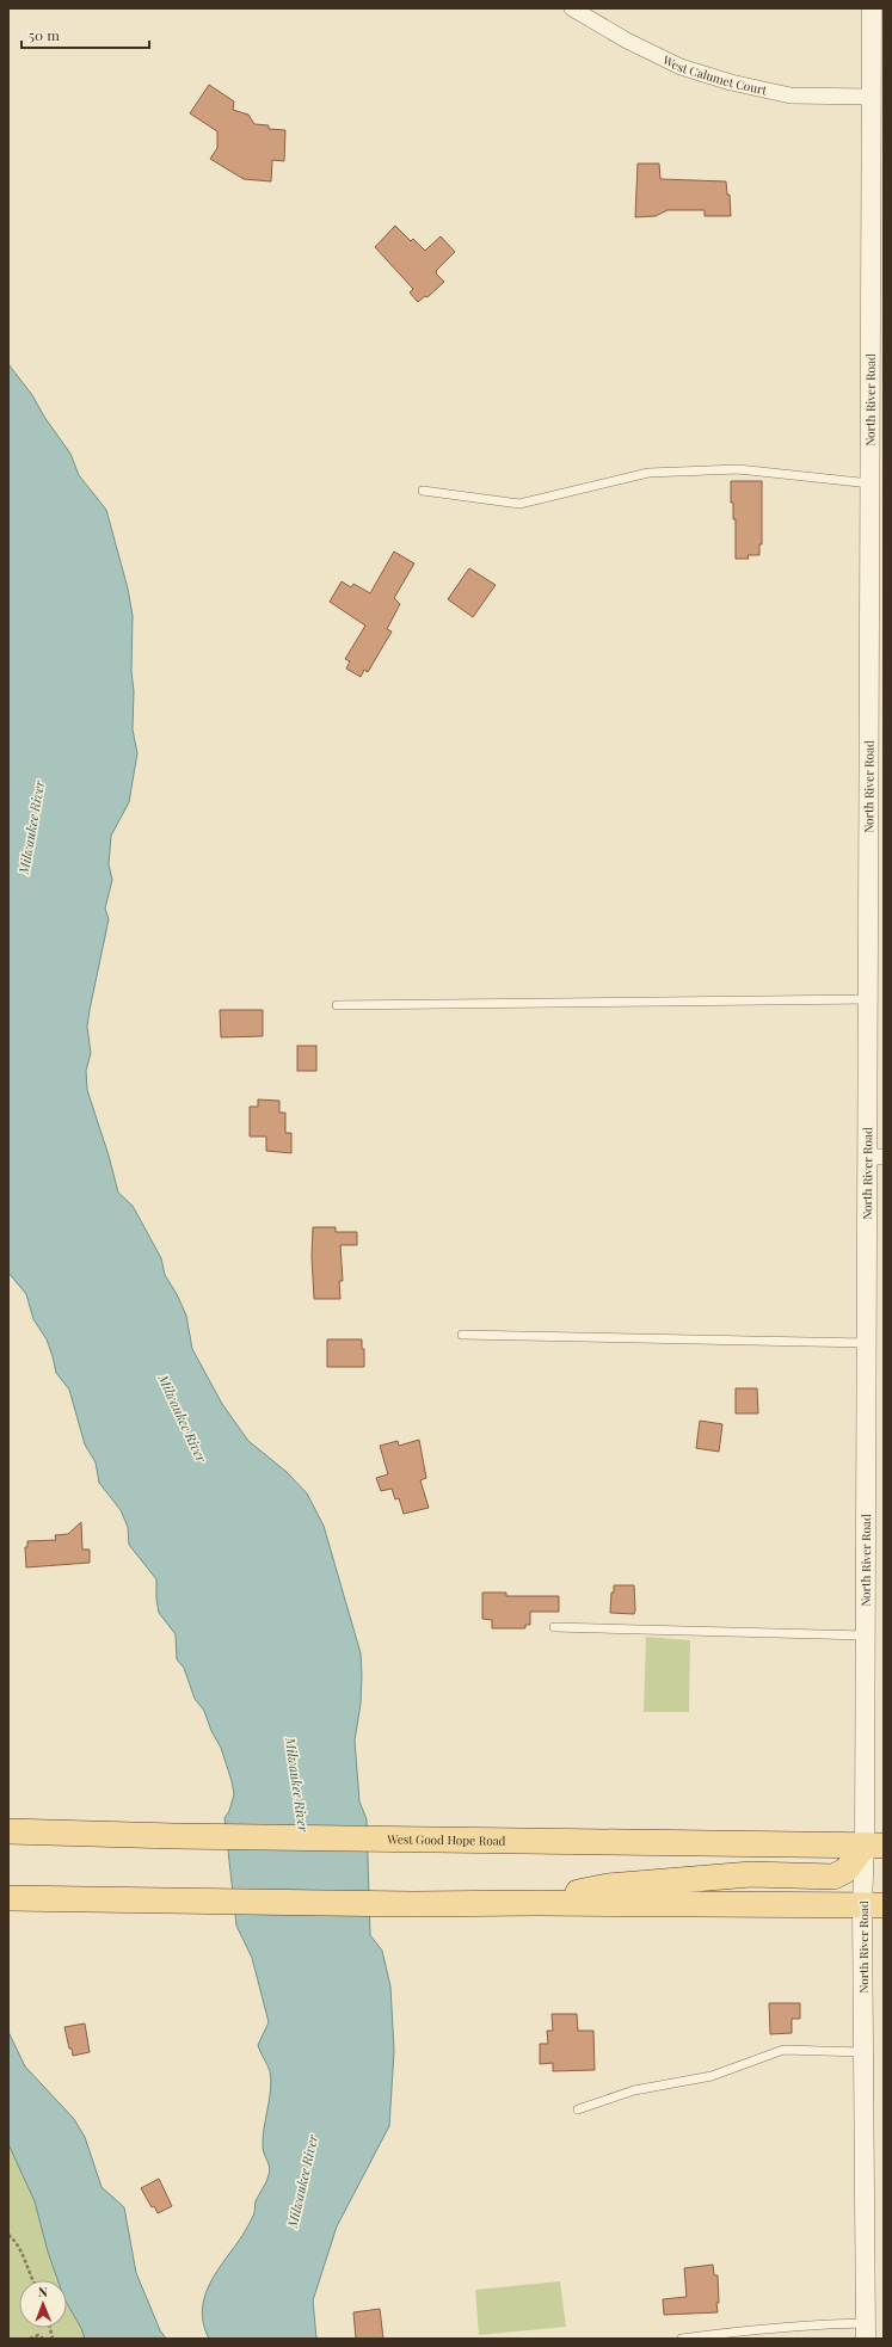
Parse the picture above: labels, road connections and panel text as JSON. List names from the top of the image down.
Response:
{
  "streets": {
    "main road": ["West Good Hope Road"],
    "street": ["West Calumet Court", "North River Road"]
  },
  "crossings": [
    ["West Calumet Court", "North River Road"],
    ["North River Road", "West Good Hope Road"]
  ],
  "water": ["Milwaukee River"],
  "scale_bar": "50 m",
  "north": "top"
}
